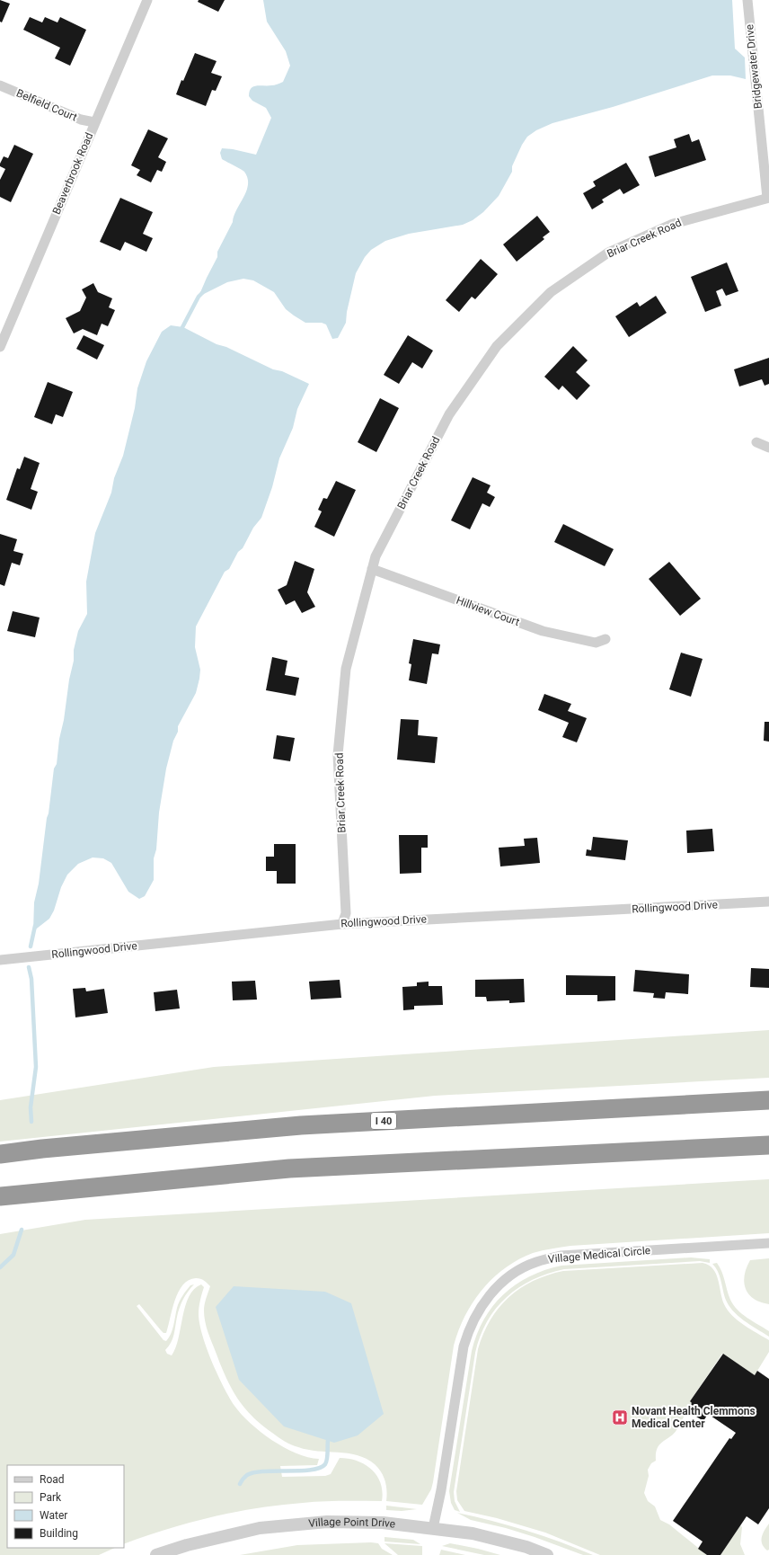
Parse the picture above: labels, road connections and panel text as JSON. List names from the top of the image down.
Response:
{
  "streets": {
    "highway": ["I 40"],
    "street": [
      "Bridgewater Drive",
      "Belfield Court",
      "Beaverbrook Road",
      "Briar Creek Road",
      "Hillview Court",
      "Rollingwood Drive",
      "Village Medical Circle",
      "Village Point Drive"
    ]
  },
  "crossings": [
    ["Bridgewater Drive", "Briar Creek Road"],
    ["Belfield Court", "Beaverbrook Road"],
    ["Briar Creek Road", "Hillview Court"],
    ["Briar Creek Road", "Rollingwood Drive"],
    ["Village Medical Circle", "Village Point Drive"]
  ],
  "places": {
    "hospital": ["Novant Health Clemmons Medical Center"]
  },
  "legend": [
    "Road",
    "Park",
    "Water",
    "Building"
  ]
}
